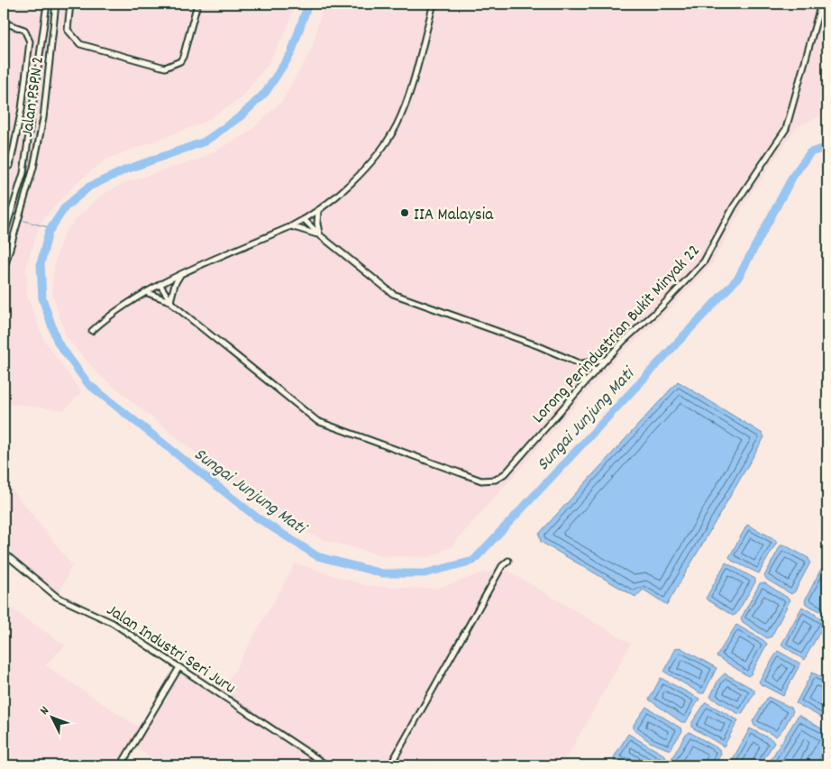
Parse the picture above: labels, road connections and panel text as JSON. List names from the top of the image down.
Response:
{
  "streets": {
    "street": ["Jalan PSPN 2", "Lorong Perindustrian Bukit Minyak 22", "Jalan Industri Seri Juru"]
  },
  "water": ["Sungai Junjung Mati"],
  "places": ["IIA Malaysia"],
  "north": "top left"
}
